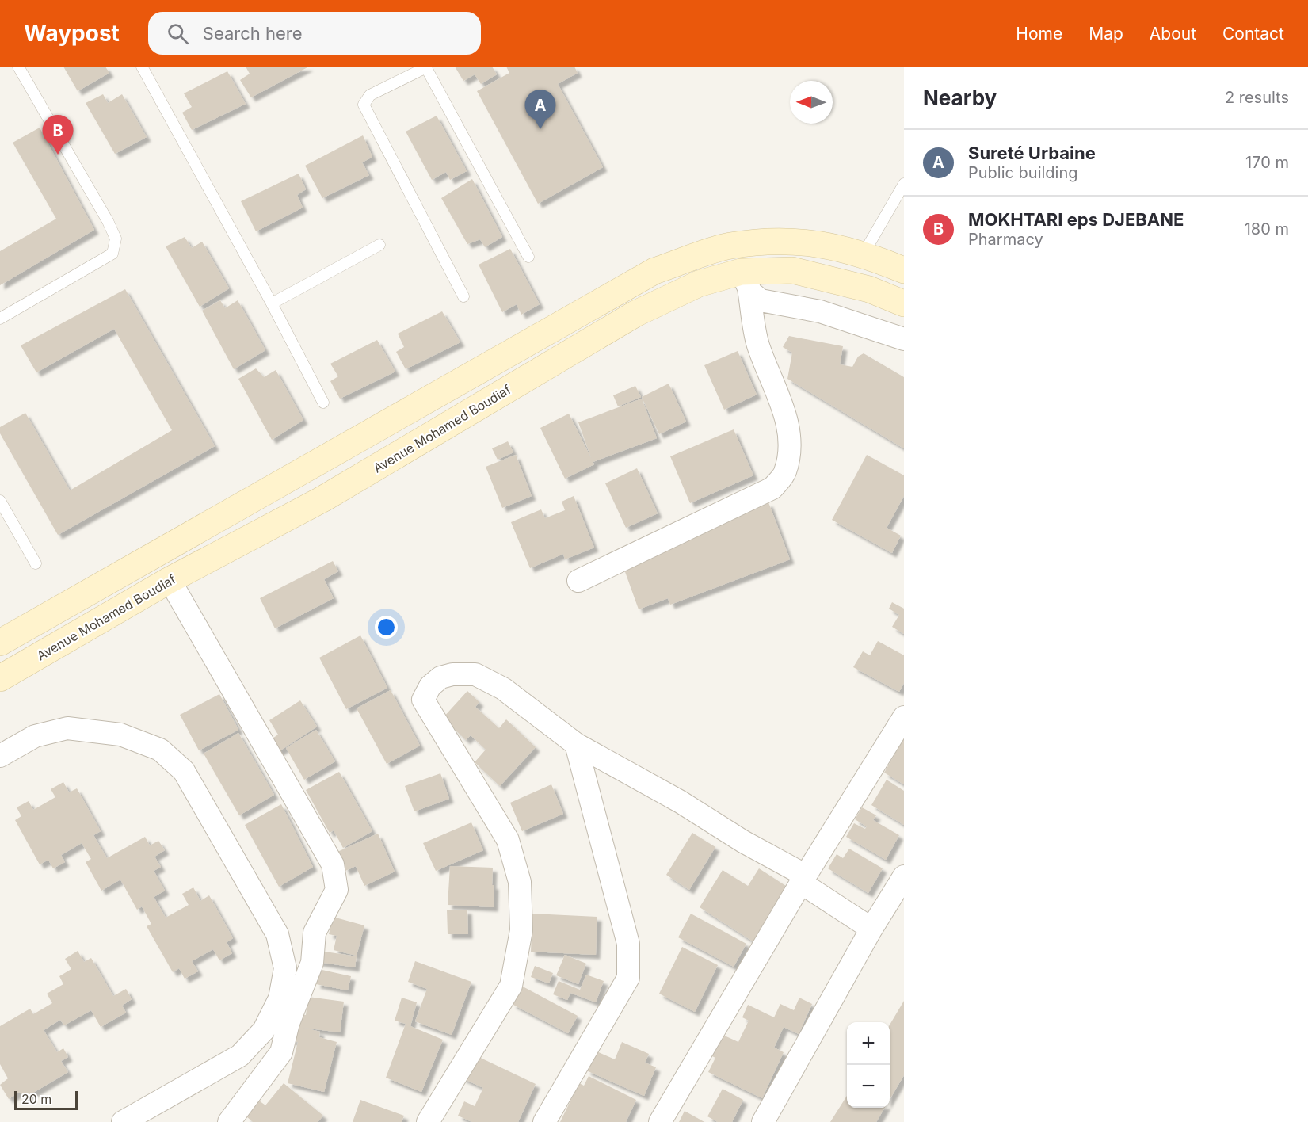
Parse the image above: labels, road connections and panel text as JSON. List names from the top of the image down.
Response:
{
  "streets": {
    "main road": ["Avenue Mohamed Boudiaf"]
  },
  "scale_bar": "20 m",
  "north": "left",
  "page": {
    "header": "Waypost",
    "search": "Search here",
    "nav": [
      "Home",
      "Map",
      "About",
      "Contact"
    ],
    "heading": ["Nearby", "2 results"],
    "pins": ["A", "B"],
    "list": [
      {
        "mark": "A",
        "name": "Sureté Urbaine",
        "note": "Public building",
        "value": "170 m"
      },
      {
        "mark": "B",
        "name": "MOKHTARI eps DJEBANE",
        "note": "Pharmacy",
        "value": "180 m"
      }
    ],
    "map_buttons": ["+", "−"],
    "scale": "20 m"
  }
}
